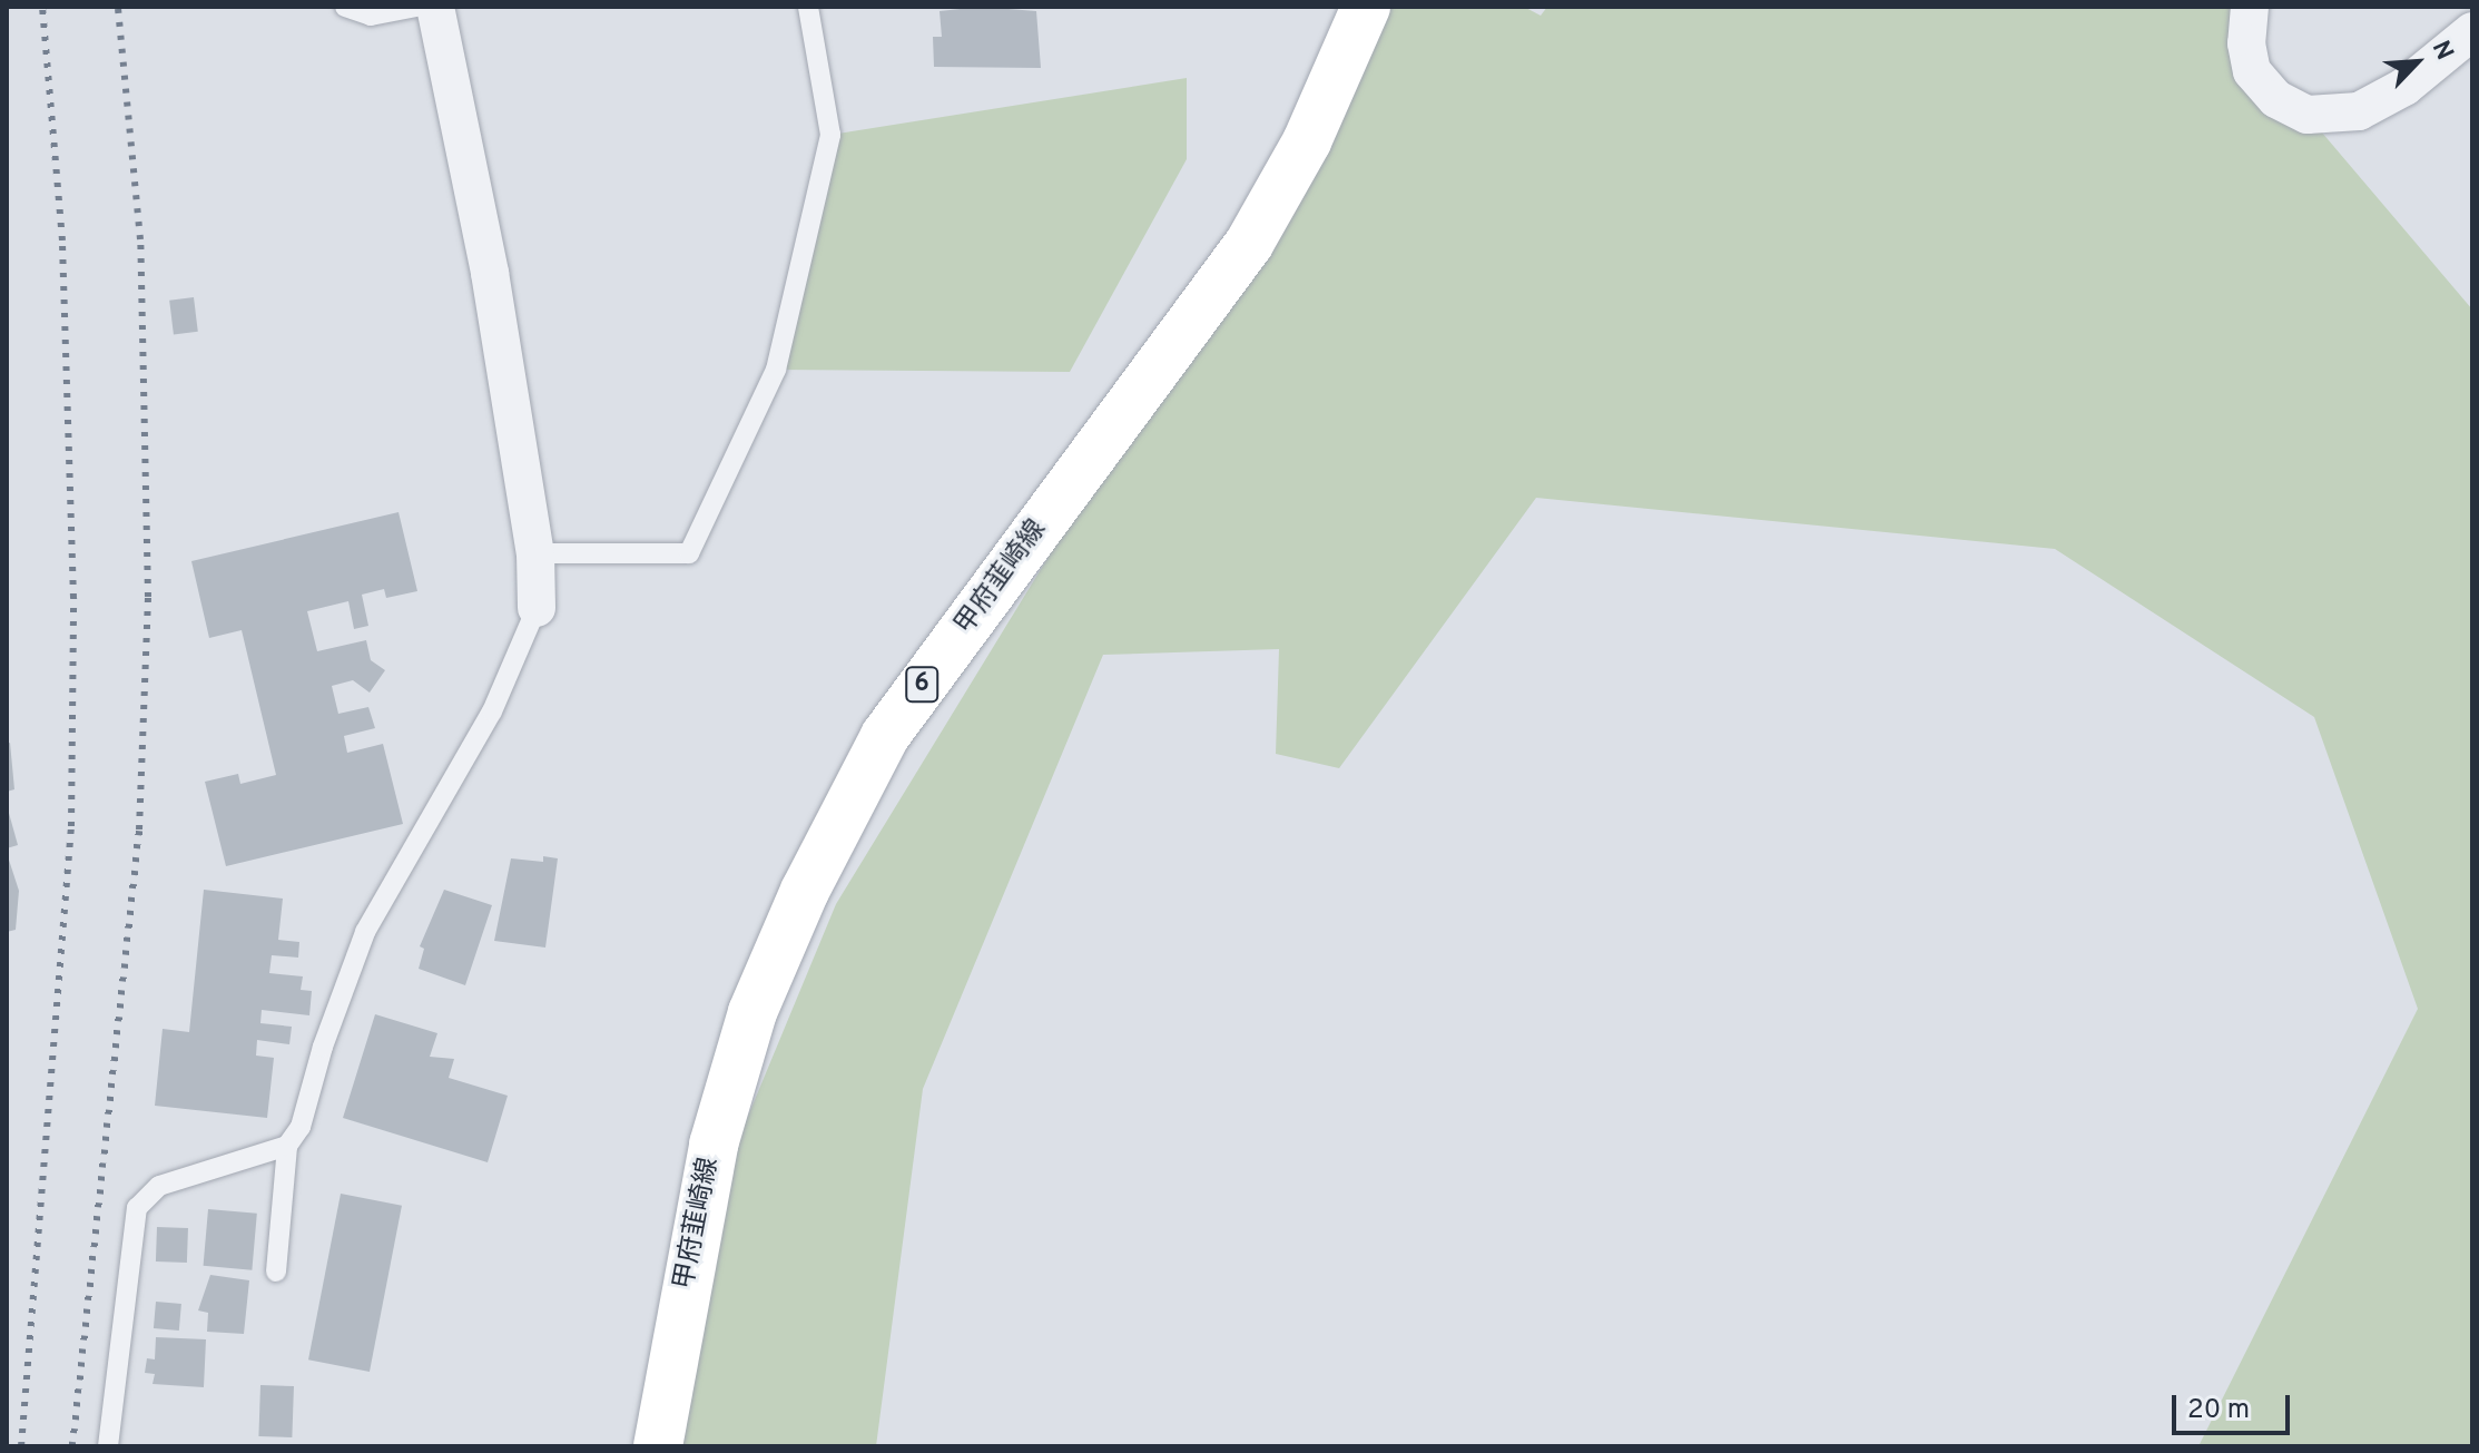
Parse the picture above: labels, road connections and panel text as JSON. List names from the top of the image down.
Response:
{
  "streets": {
    "main road": ["甲府韮崎線", "6"]
  },
  "scale_bar": "20 m",
  "north": "top right"
}
